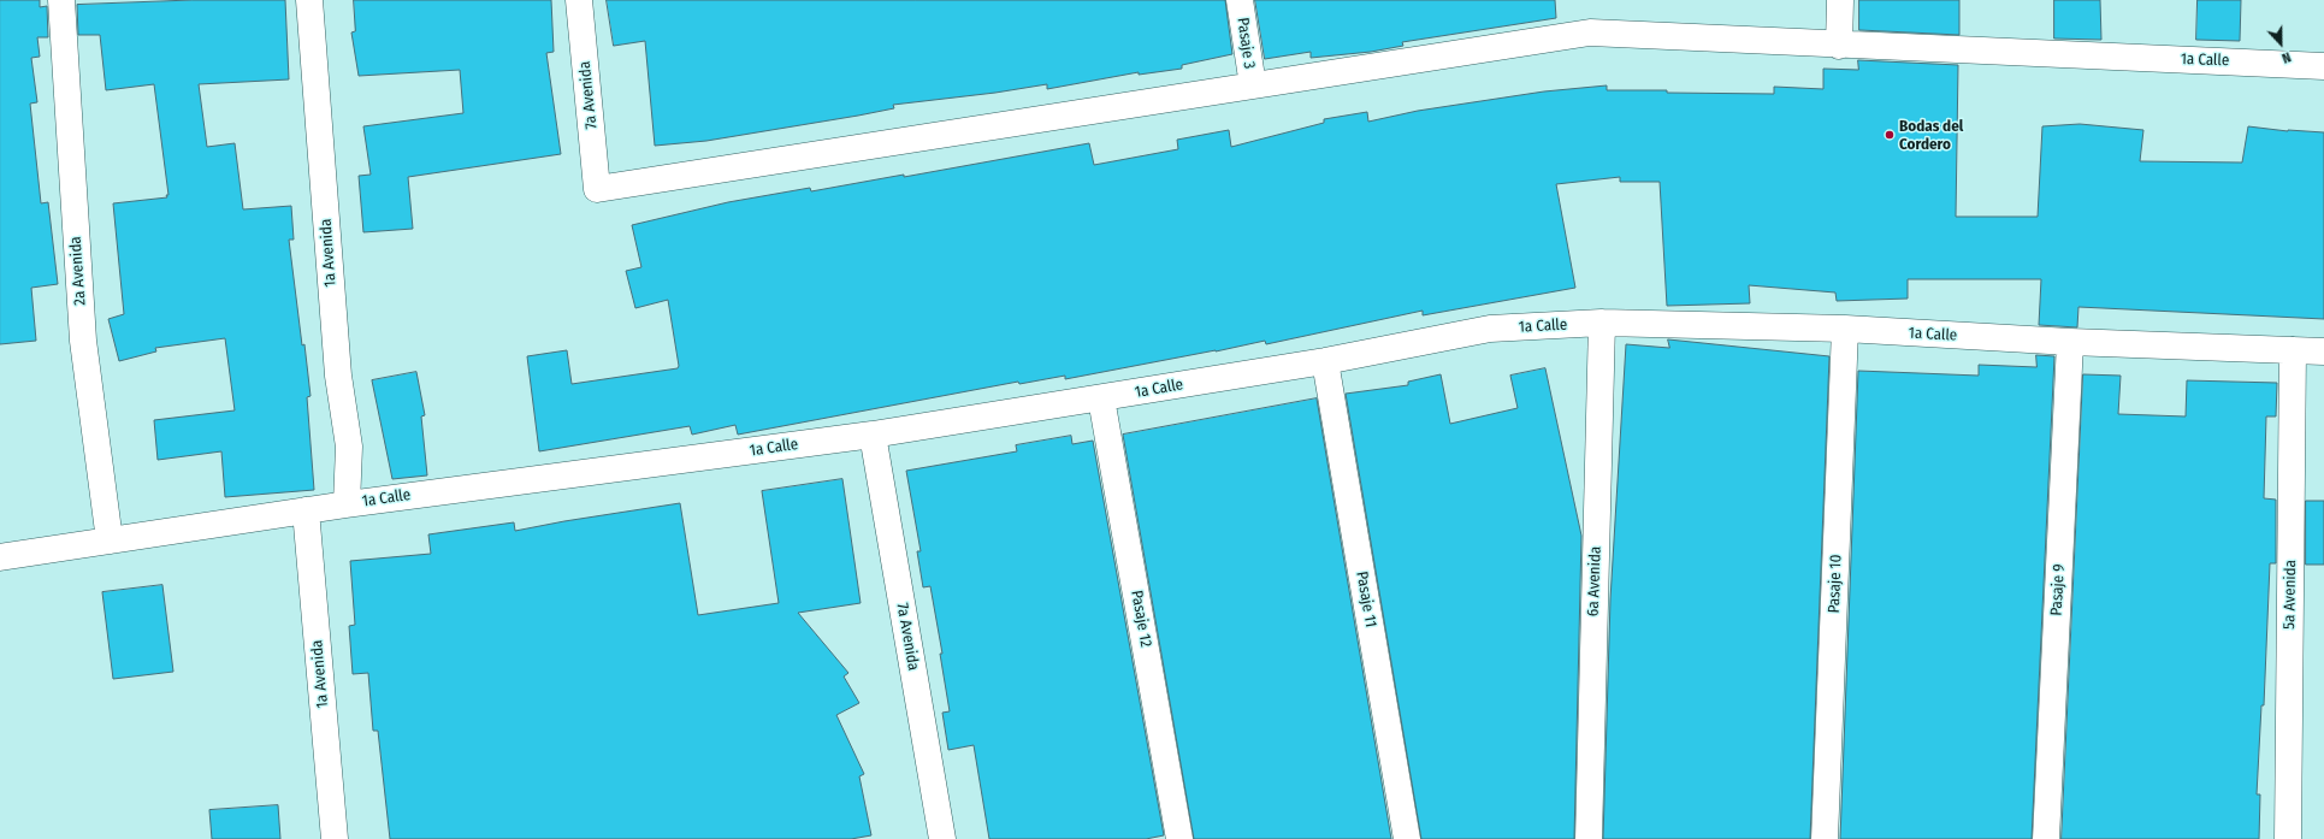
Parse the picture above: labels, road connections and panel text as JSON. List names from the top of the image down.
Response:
{
  "streets": {
    "street": [
      "Pasaje 3",
      "1a Calle",
      "7a Avenida",
      "1a Avenida",
      "2a Avenida",
      "6a Avenida",
      "Pasaje 10",
      "Pasaje 9",
      "5a Avenida",
      "Pasaje 11",
      "Pasaje 12"
    ]
  },
  "crossings": [
    ["Pasaje 3", "1a Calle"],
    ["1a Calle", "7a Avenida"],
    ["1a Calle", "1a Avenida"],
    ["1a Calle", "2a Avenida"],
    ["1a Calle", "6a Avenida"],
    ["1a Calle", "Pasaje 10"],
    ["1a Calle", "Pasaje 9"],
    ["1a Calle", "5a Avenida"],
    ["1a Calle", "Pasaje 11"],
    ["1a Calle", "Pasaje 12"]
  ],
  "places": ["Bodas del Cordero"],
  "north": "bottom"
}
